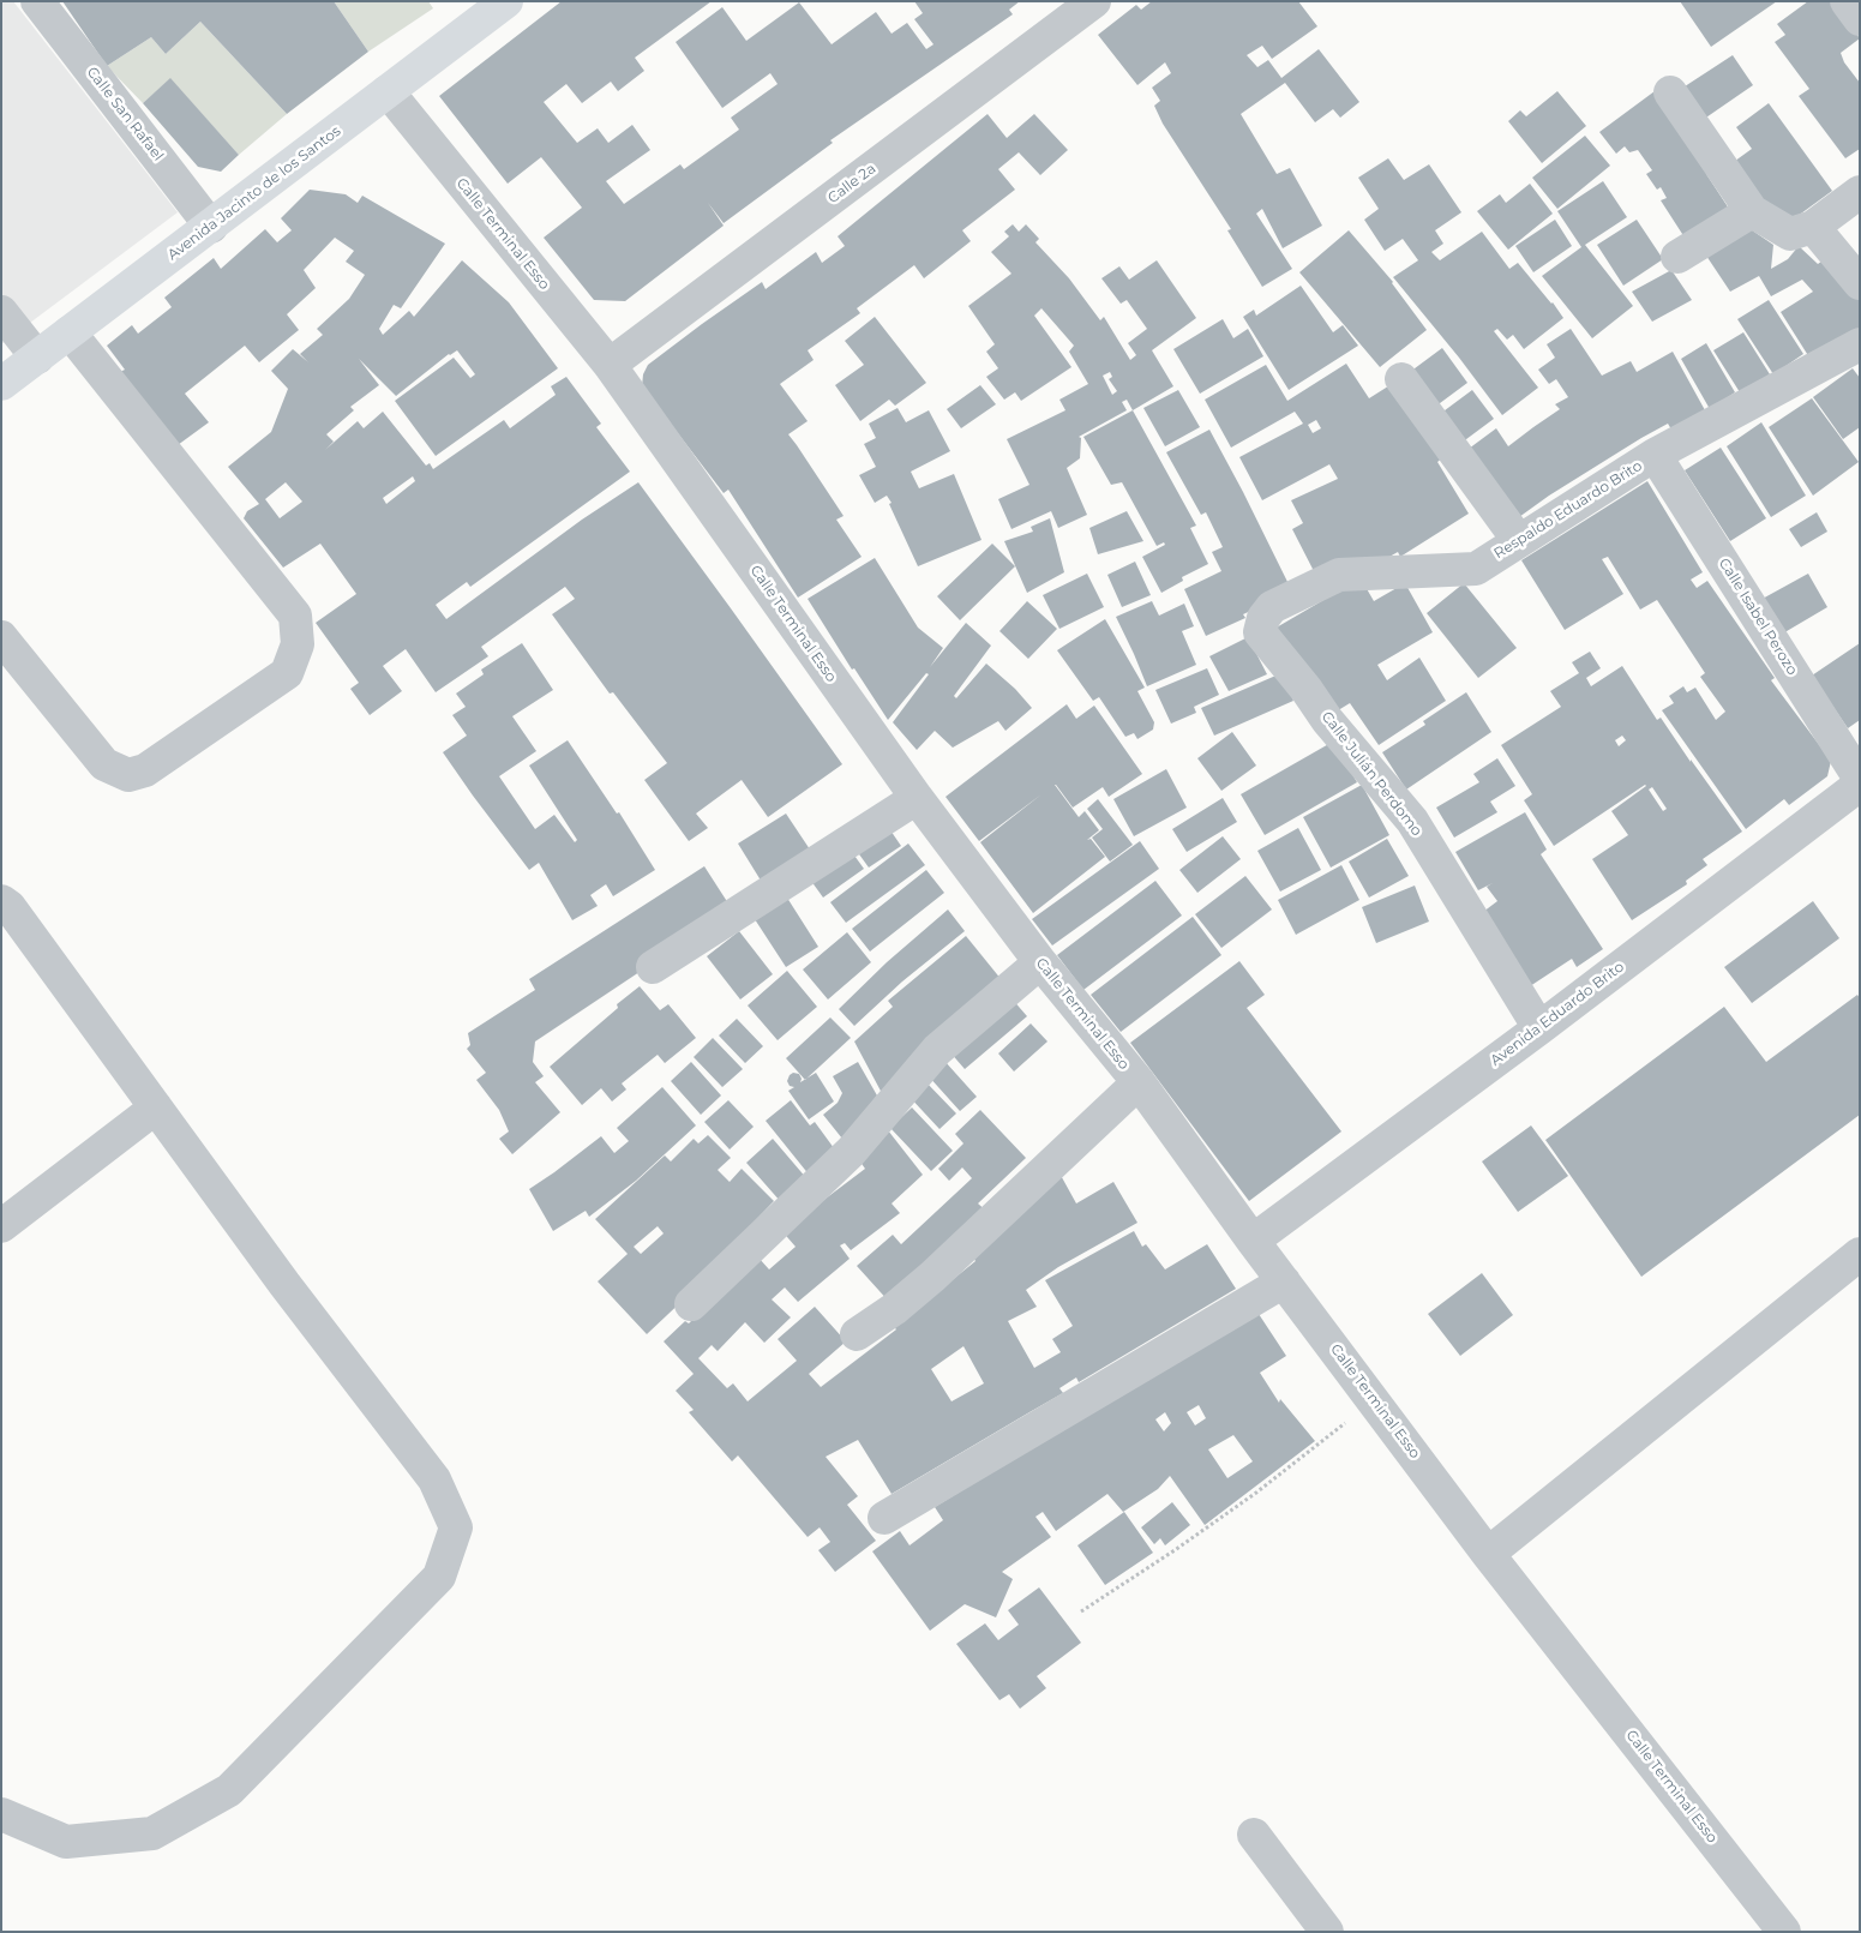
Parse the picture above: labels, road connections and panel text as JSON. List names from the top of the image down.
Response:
{
  "streets": {
    "main road": ["Avenida Jacinto de los Santos"],
    "street": [
      "Calle San Rafael",
      "Calle 2a",
      "Calle Terminal Esso",
      "Respaldo Eduardo Brito",
      "Calle Isabel Perozo",
      "Calle Julián Perdomo",
      "Avenida Eduardo Brito"
    ]
  },
  "crossings": [
    ["Calle San Rafael", "Avenida Jacinto de los Santos"],
    ["Calle 2a", "Calle Terminal Esso"],
    ["Avenida Jacinto de los Santos", "Calle Terminal Esso"],
    ["Calle Terminal Esso", "Avenida Eduardo Brito"],
    ["Respaldo Eduardo Brito", "Calle Isabel Perozo"],
    ["Respaldo Eduardo Brito", "Calle Julián Perdomo"],
    ["Calle Julián Perdomo", "Avenida Eduardo Brito"]
  ]
}
